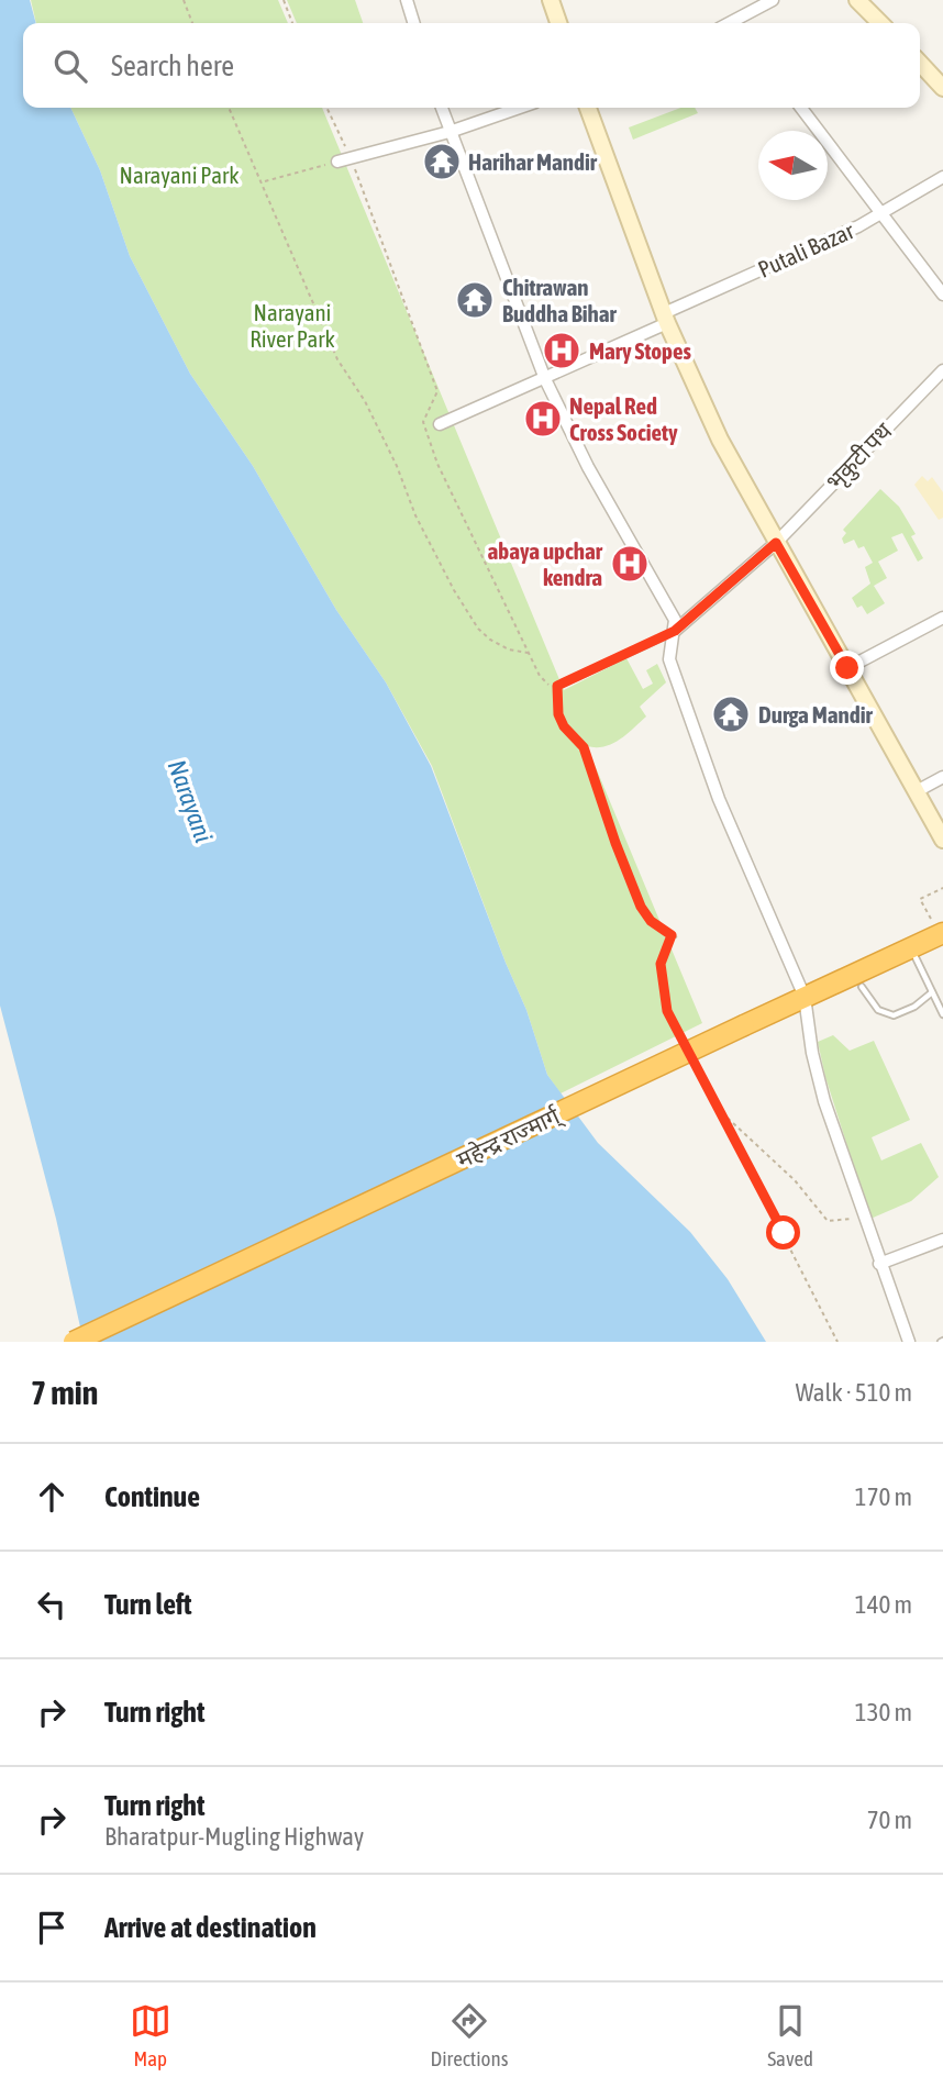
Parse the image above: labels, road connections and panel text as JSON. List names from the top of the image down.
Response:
{
  "streets": {
    "highway": ["महेन्द्र राज्मार्ग्"],
    "street": ["Putali Bazar", "भृकुटी पथ"]
  },
  "water": ["Narayani"],
  "parks": ["Narayani Park", "Narayani River Park"],
  "places": {
    "temple": ["Harihar Mandir", "Chitrawan Buddha Bihar", "Durga Mandir"],
    "hospital": ["Mary Stopes", "Nepal Red Cross Society", "abaya upchar kendra"]
  },
  "north": "left",
  "page": {
    "search": "Search here",
    "heading": ["7 min", "Walk · 510 m"],
    "list": [
      ["Continue", "170 m"],
      ["Turn left", "140 m"],
      ["Turn right", "130 m"],
      ["Turn right", "Bharatpur-Mugling Highway", "70 m"],
      "Arrive at destination"
    ],
    "nav": ["Map", "Directions", "Saved"]
  }
}
